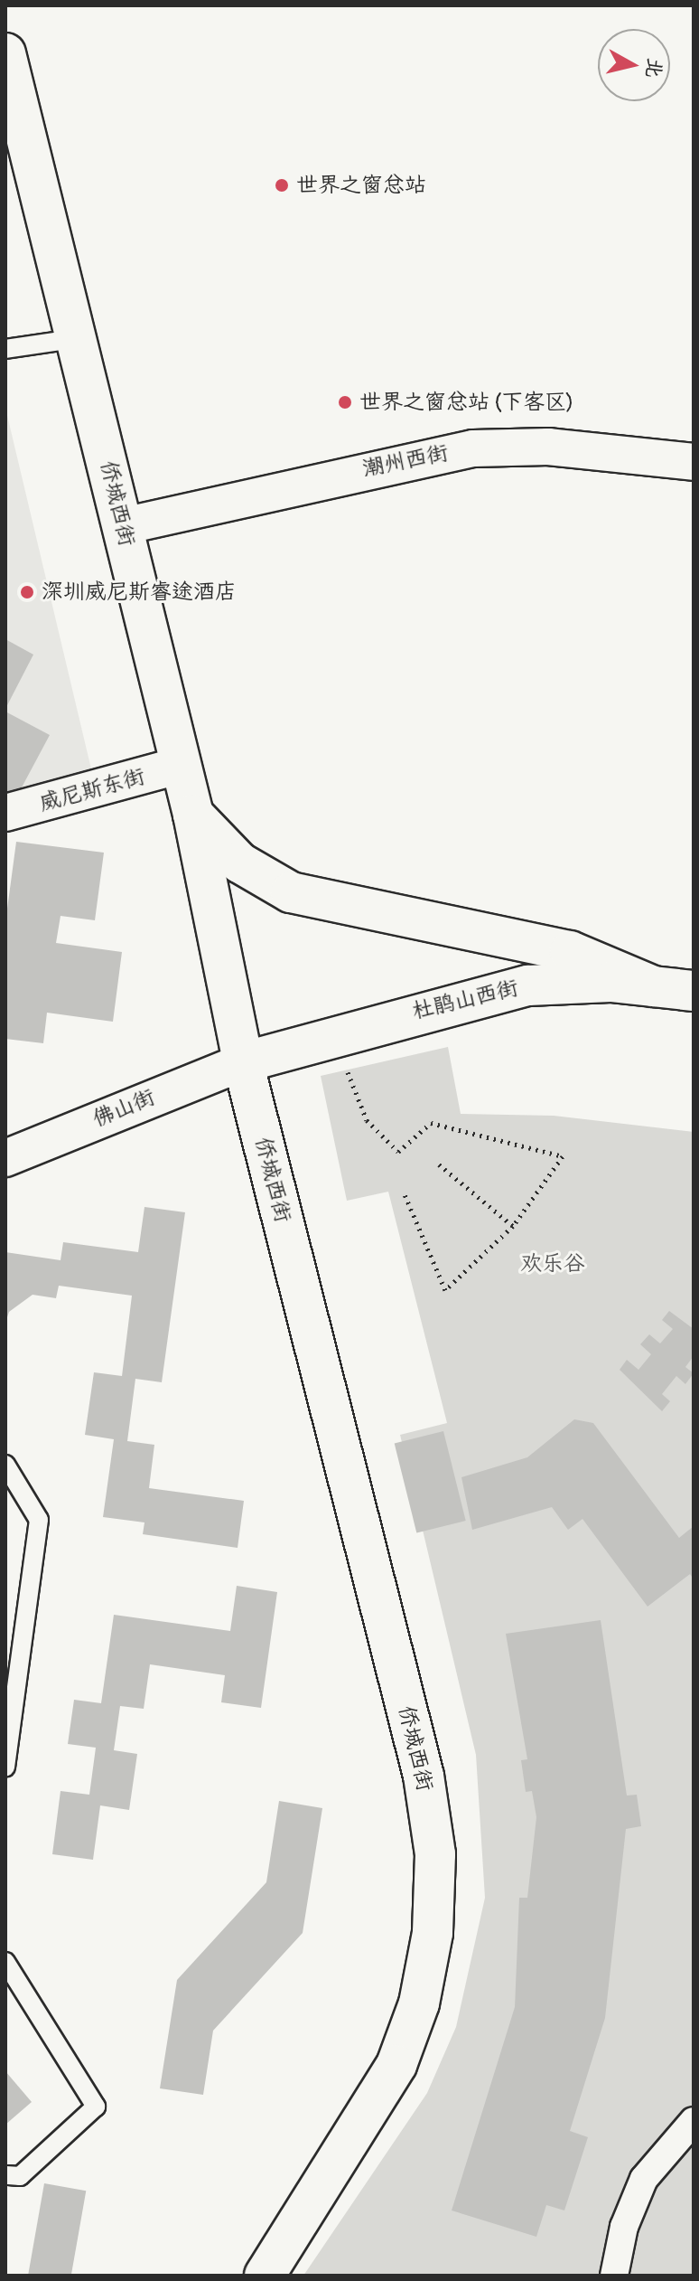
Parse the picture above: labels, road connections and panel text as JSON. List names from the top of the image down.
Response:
{
  "streets": {
    "street": [
      "潮州西街",
      "侨城西街",
      "威尼斯东街",
      "杜鹃山西街",
      "佛山街"
    ]
  },
  "crossings": [
    ["潮州西街", "侨城西街"],
    ["侨城西街", "威尼斯东街"],
    ["侨城西街", "杜鹃山西街"],
    ["侨城西街", "佛山街"],
    ["杜鹃山西街", "佛山街"]
  ],
  "parks": ["欢乐谷"],
  "places": ["世界之窗总站", "世界之窗总站 (下客区)", "深圳威尼斯睿途酒店"],
  "north": "right"
}
